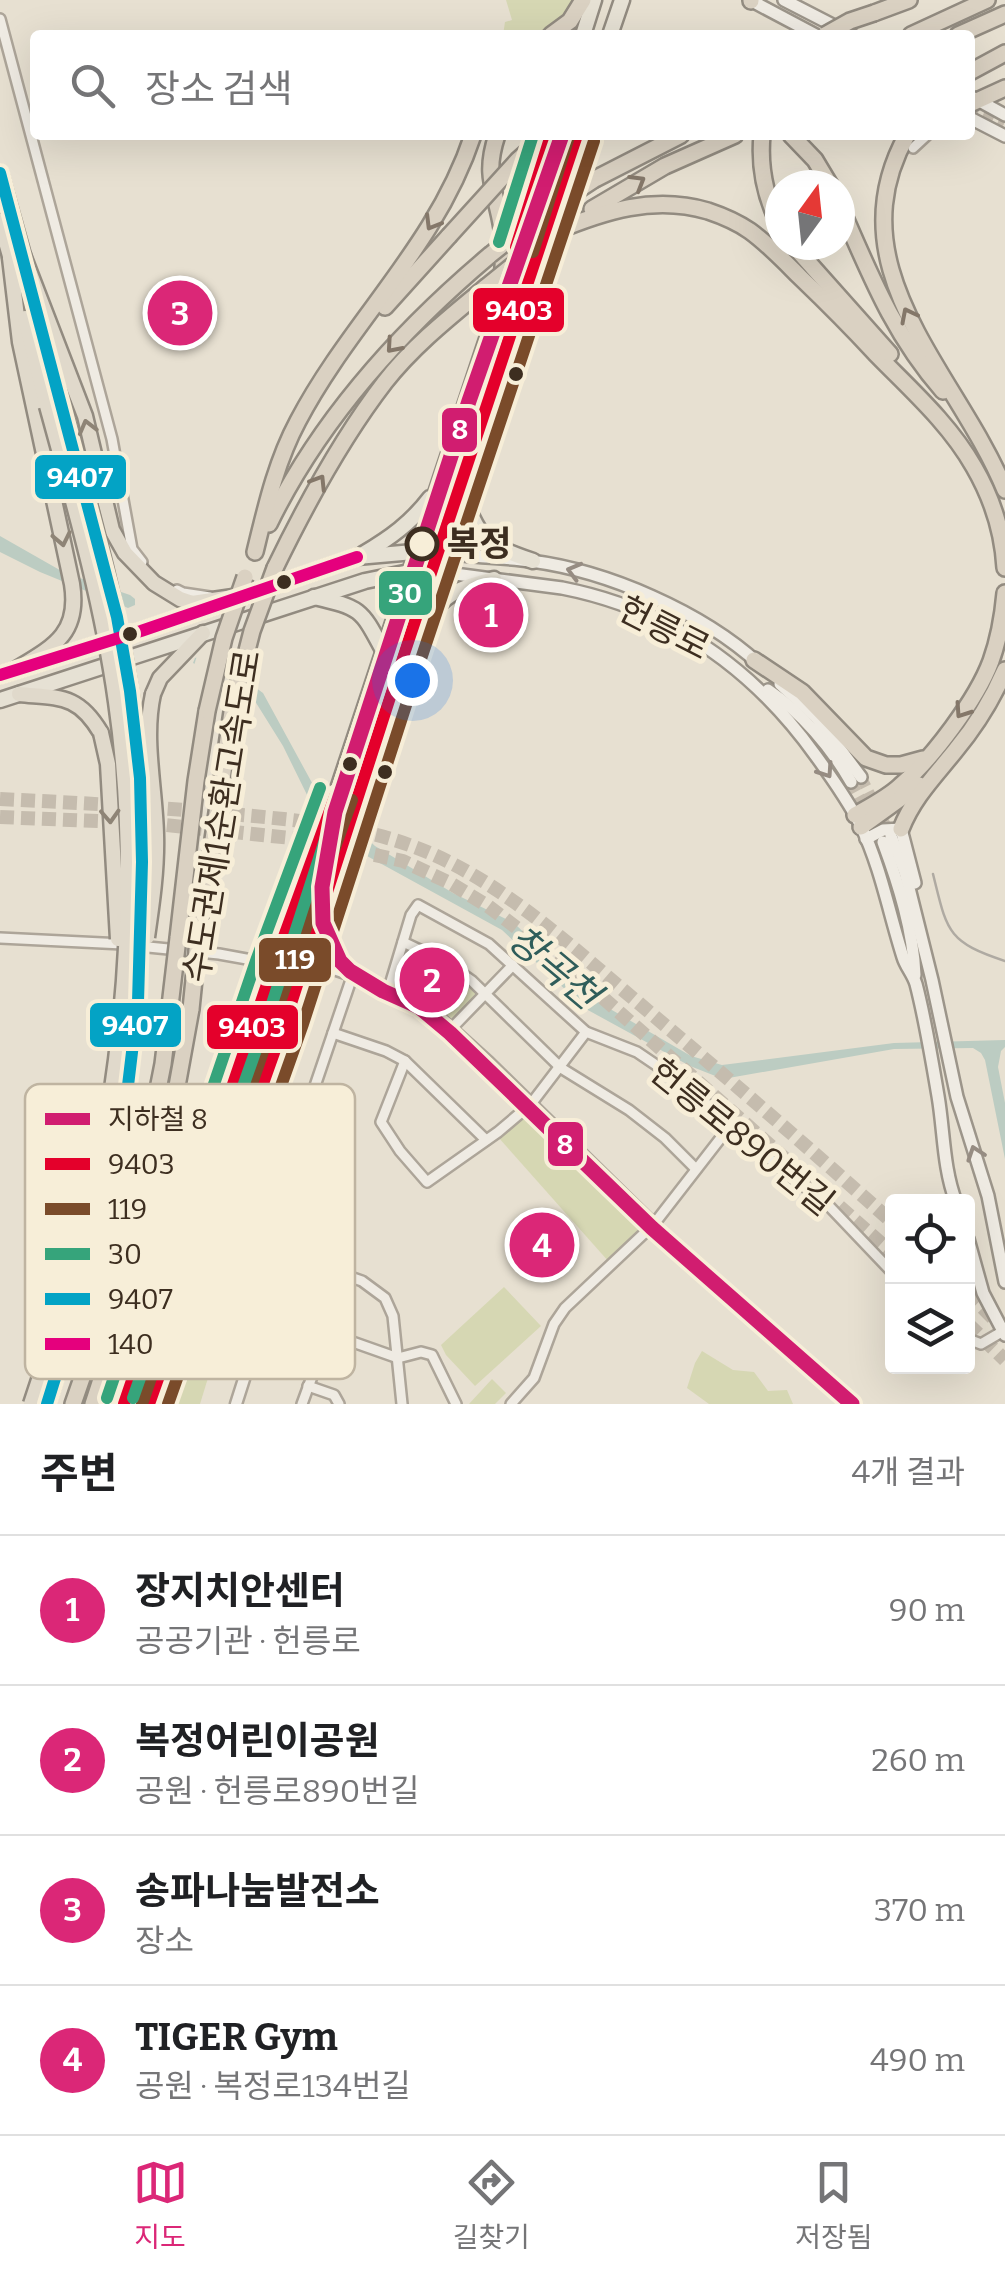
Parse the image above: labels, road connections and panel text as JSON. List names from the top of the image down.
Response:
{
  "streets": {
    "highway": ["수도권제1순환고속도로"],
    "main road": ["헌릉로"],
    "street": ["헌릉로890번길"]
  },
  "water": ["창곡천"],
  "places": ["복정"],
  "lines": [
    "metro line 8",
    "transit line 9403",
    "transit line 119",
    "transit line 30",
    "transit line 9407",
    "transit line 140"
  ],
  "legend": [
    "지하철 8",
    "9403",
    "119",
    "30",
    "9407",
    "140"
  ],
  "north": "top",
  "page": {
    "search": "장소 검색",
    "pins": [
      "3",
      "1",
      "2",
      "4"
    ],
    "heading": ["주변", "4개 결과"],
    "list": [
      {
        "mark": "1",
        "name": "장지치안센터",
        "note": "공공기관 · 헌릉로",
        "value": "90 m"
      },
      {
        "mark": "2",
        "name": "복정어린이공원",
        "note": "공원 · 헌릉로890번길",
        "value": "260 m"
      },
      {
        "mark": "3",
        "name": "송파나눔발전소",
        "note": "장소",
        "value": "370 m"
      },
      {
        "mark": "4",
        "name": "TIGER Gym",
        "note": "공원 · 복정로134번길",
        "value": "490 m"
      }
    ],
    "nav": ["지도", "길찾기", "저장됨"]
  }
}
